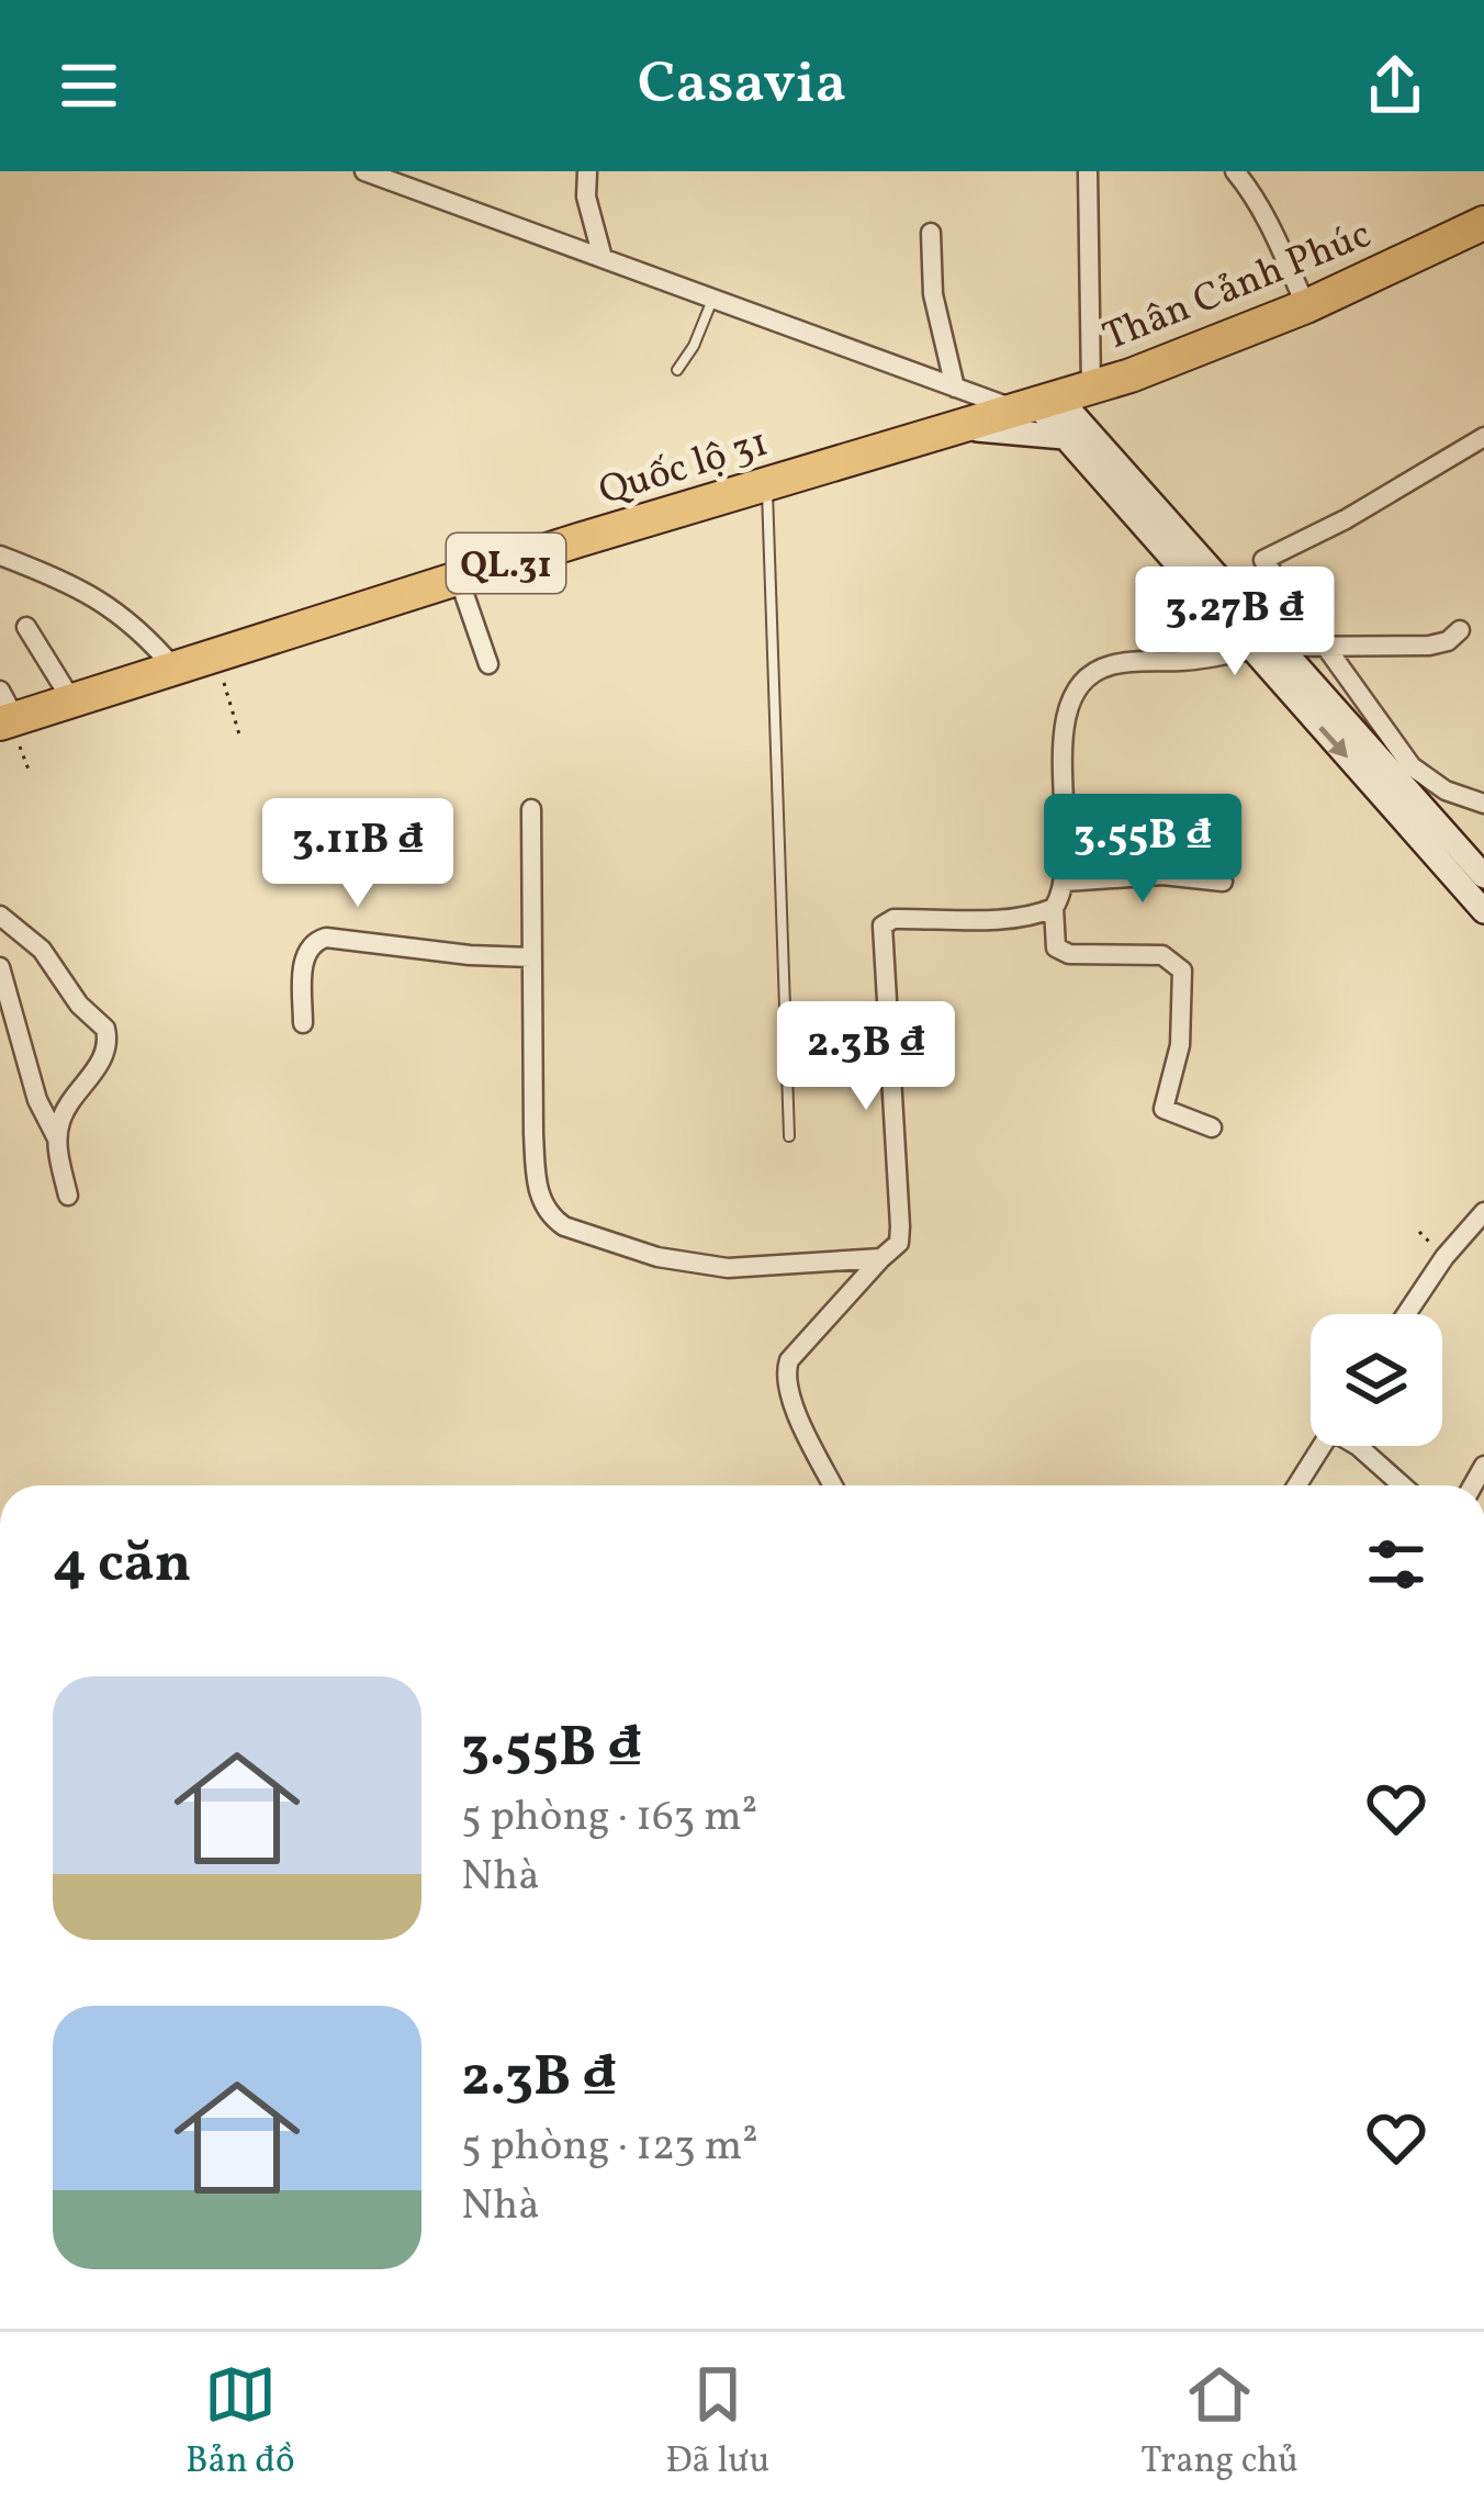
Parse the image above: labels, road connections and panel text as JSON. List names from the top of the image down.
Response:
{
  "streets": {
    "highway": ["Thân Cảnh Phúc", "Quốc lộ 31", "QL.31"]
  },
  "crossings": [
    ["Thân Cảnh Phúc", "Quốc lộ 31"]
  ],
  "page": {
    "header": "Casavia",
    "price": [
      "3.27B ₫",
      "3.55B ₫",
      "3.11B ₫",
      "2.3B ₫"
    ],
    "heading": "4 căn",
    "list": [
      {
        "name": "3.55B ₫",
        "note": "5 phòng · 163 m² · Nhà"
      },
      {
        "name": "2.3B ₫",
        "note": "5 phòng · 123 m² · Nhà"
      }
    ],
    "tabs": ["Bản đồ", "Đã lưu", "Trang chủ"]
  }
}
